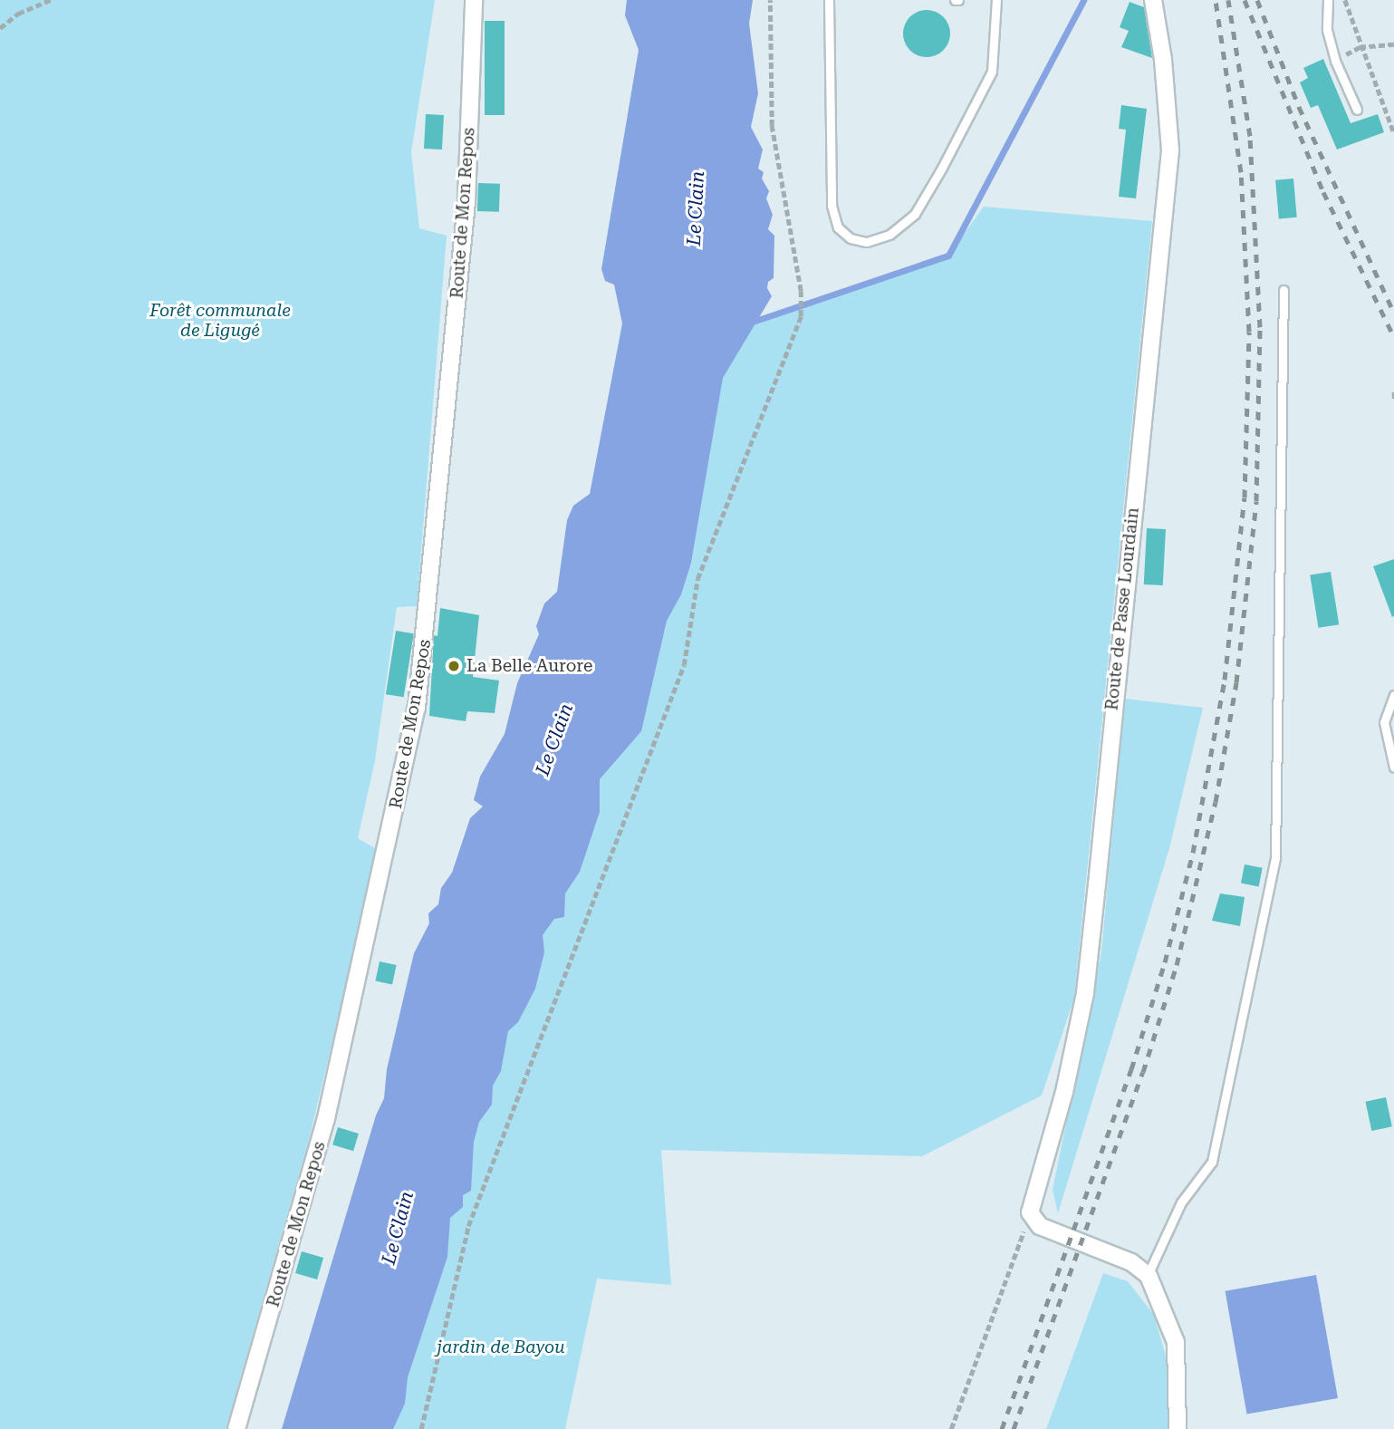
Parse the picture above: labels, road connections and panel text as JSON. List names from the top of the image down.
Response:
{
  "streets": {
    "street": ["Route de Mon Repos", "Route de Passe Lourdain"]
  },
  "water": ["Le Clain"],
  "parks": ["Forêt communale de Ligugé", "jardin de Bayou"],
  "places": ["La Belle Aurore"]
}
